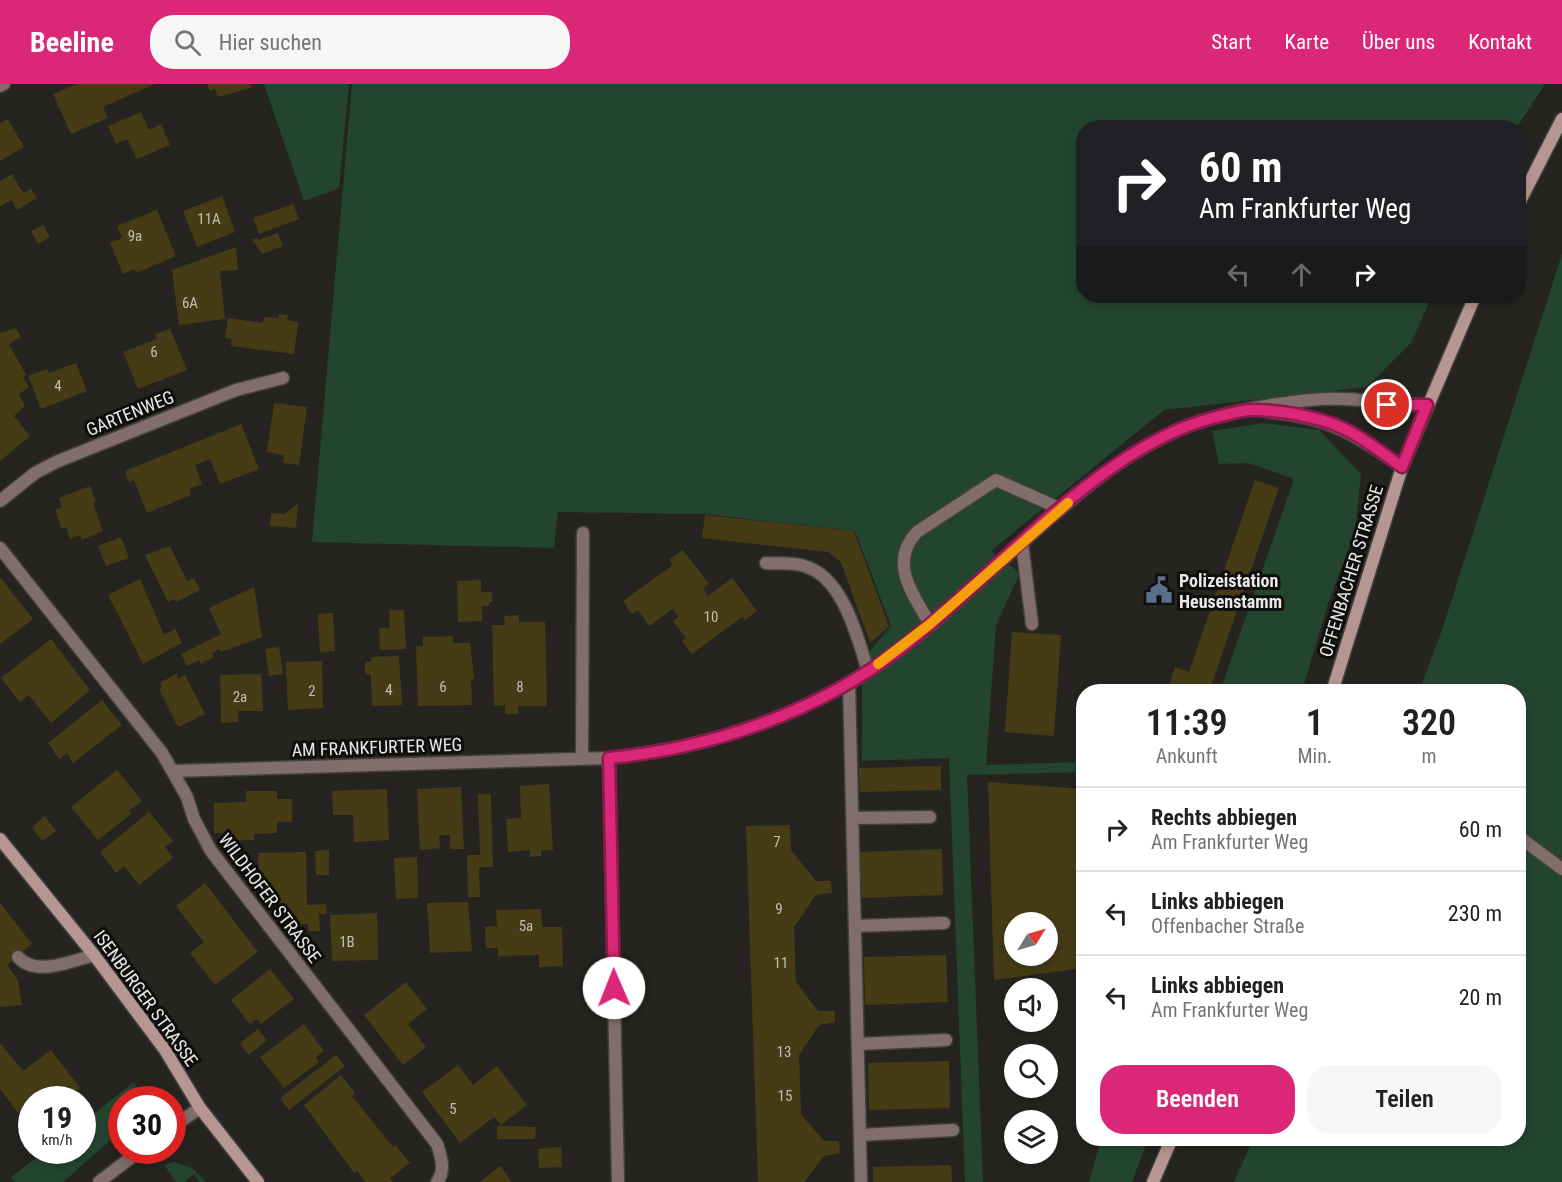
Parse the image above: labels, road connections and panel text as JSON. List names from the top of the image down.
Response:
{
  "streets": {
    "main road": ["OFFENBACHER STRASSE", "ISENBURGER STRASSE"],
    "street": ["GARTENWEG", "AM FRANKFURTER WEG", "WILDHOFER STRASSE"]
  },
  "crossings": [
    ["OFFENBACHER STRASSE", "AM FRANKFURTER WEG"],
    ["AM FRANKFURTER WEG", "WILDHOFER STRASSE"]
  ],
  "places": {
    "public building": ["Polizeistation Heusenstamm"]
  },
  "house_numbers": [
    "11A",
    "9a",
    "6A",
    "6",
    "4",
    "10",
    "6",
    "8",
    "4",
    "2",
    "2a",
    "7",
    "9",
    "5a",
    "1B",
    "11",
    "13",
    "15",
    "5"
  ],
  "north": "top right",
  "page": {
    "header": "Beeline",
    "search": "Hier suchen",
    "nav": [
      "Start",
      "Karte",
      "Über uns",
      "Kontakt"
    ],
    "turn": ["60 m", "Am Frankfurter Weg"],
    "eta": [
      "11:39",
      "Ankunft",
      "1",
      "Min.",
      "320",
      "m"
    ],
    "list": [
      {
        "name": "Rechts abbiegen",
        "note": "Am Frankfurter Weg",
        "value": "60 m"
      },
      {
        "name": "Links abbiegen",
        "note": "Offenbacher Straße",
        "value": "230 m"
      },
      {
        "name": "Links abbiegen",
        "note": "Am Frankfurter Weg",
        "value": "20 m"
      }
    ],
    "buttons": ["Beenden", "Teilen"],
    "speed": "19 km/h",
    "limit": "30"
  }
}
